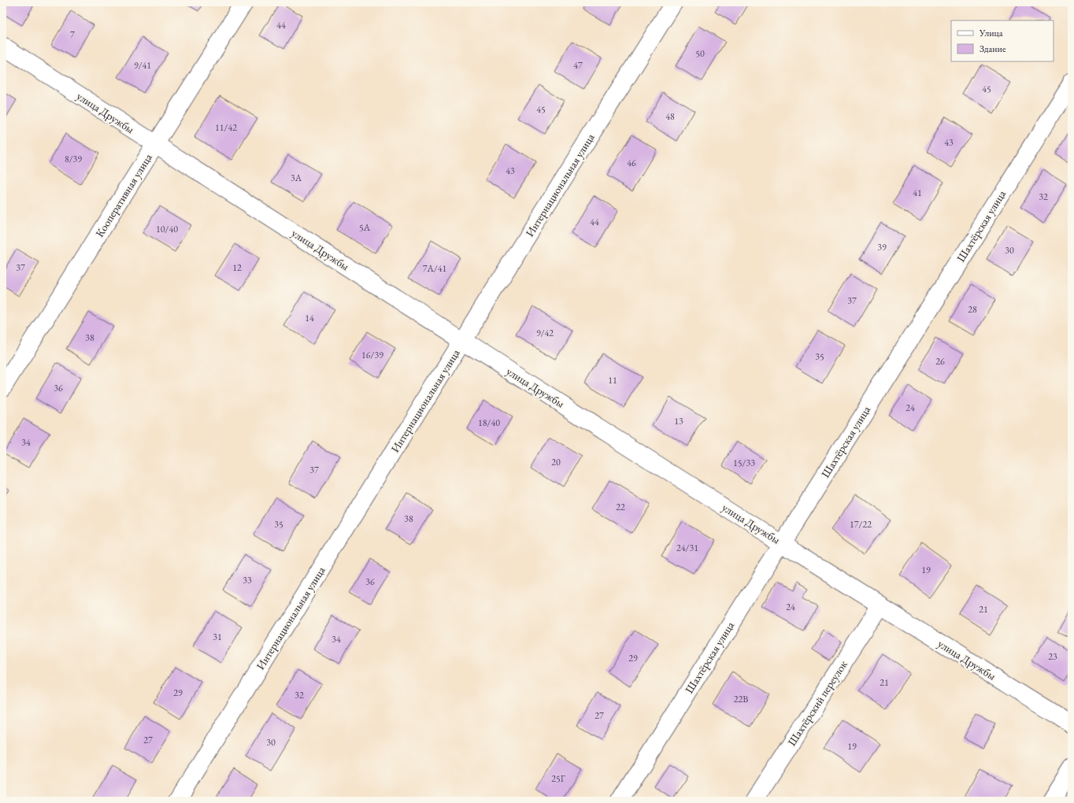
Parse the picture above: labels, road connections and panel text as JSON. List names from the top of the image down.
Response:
{
  "streets": {
    "street": [
      "улица Дружбы",
      "Интернациональная улица",
      "Кооперативная улица",
      "Шахтёрская улица",
      "Шахтёрский переулок"
    ]
  },
  "crossings": [
    ["улица Дружбы", "Интернациональная улица"],
    ["улица Дружбы", "Кооперативная улица"],
    ["улица Дружбы", "Шахтёрская улица"],
    ["улица Дружбы", "Шахтёрский переулок"]
  ],
  "house_numbers": [
    "44",
    "7",
    "50",
    "9/41",
    "47",
    "45",
    "45",
    "48",
    "11/42",
    "43",
    "8/39",
    "46",
    "43",
    "3А",
    "41",
    "32",
    "44",
    "5А",
    "10/40",
    "39",
    "30",
    "37",
    "12",
    "7А/41",
    "37",
    "28",
    "14",
    "9/42",
    "38",
    "16/39",
    "35",
    "26",
    "11",
    "36",
    "24",
    "13",
    "18/40",
    "34",
    "20",
    "15/33",
    "37",
    "22",
    "38",
    "35",
    "17/22",
    "24/31",
    "19",
    "33",
    "36",
    "24",
    "21",
    "31",
    "34",
    "23",
    "29",
    "21",
    "29",
    "32",
    "22В",
    "27",
    "27",
    "30",
    "19",
    "25Г"
  ],
  "legend": ["Улица", "Здание"]
}
